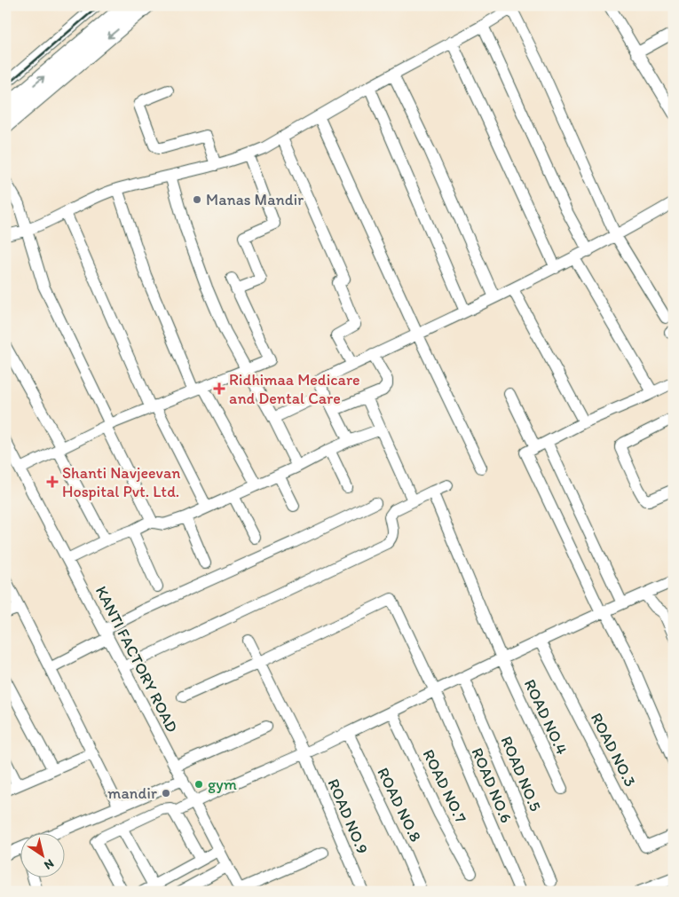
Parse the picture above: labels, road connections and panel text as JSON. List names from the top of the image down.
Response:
{
  "streets": {
    "street": [
      "KANTI FACTORY ROAD",
      "ROAD NO.4",
      "ROAD NO.3",
      "ROAD NO.5",
      "ROAD NO.6",
      "ROAD NO.7",
      "ROAD NO.8",
      "ROAD NO.9"
    ]
  },
  "crossings": [
    ["ROAD NO.6", "ROAD NO.9"]
  ],
  "places": {
    "other": ["Manas Mandir", "gym", "mandir"],
    "health": ["Ridhimaa Medicare and Dental Care", "Shanti Navjeevan Hospital Pvt. Ltd."]
  },
  "north": "bottom right"
}
